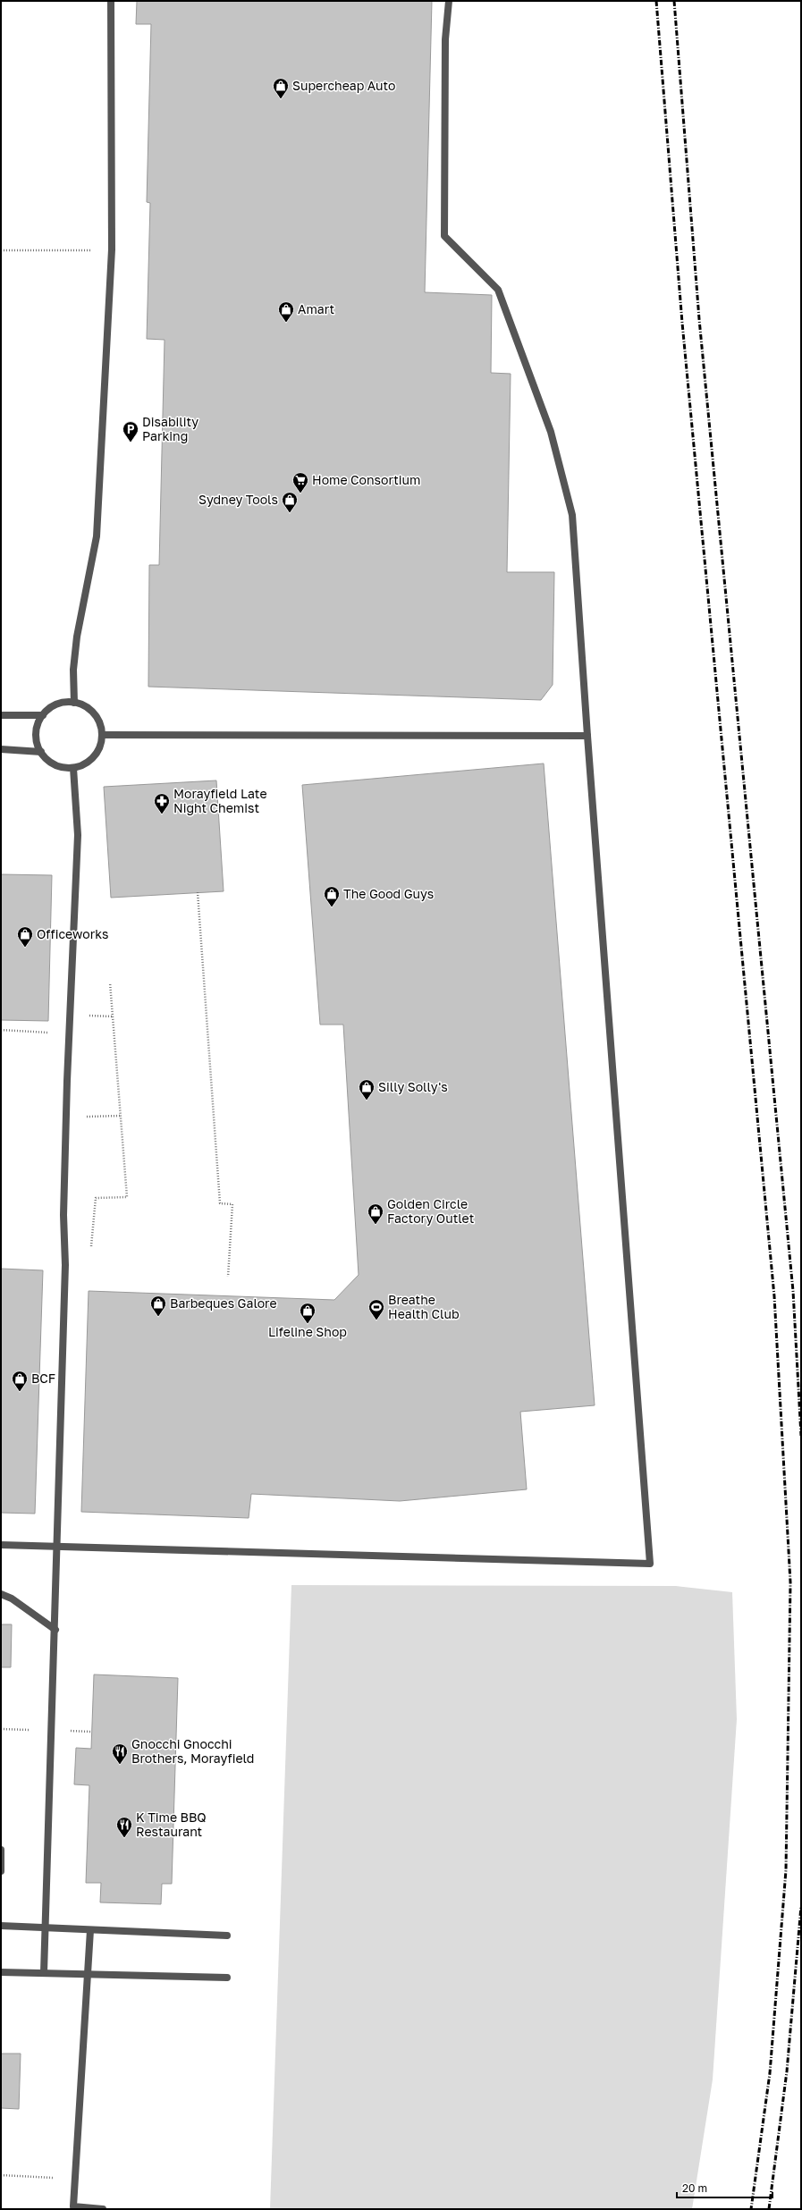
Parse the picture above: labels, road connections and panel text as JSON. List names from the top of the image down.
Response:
{
  "places": {
    "shop": [
      "Supercheap Auto",
      "Amart",
      "Sydney Tools",
      "The Good Guys",
      "Officeworks",
      "Silly Solly's",
      "Golden Circle Factory Outlet",
      "Barbeques Galore",
      "Lifeline Shop",
      "BCF"
    ],
    "parking": ["Disability Parking"],
    "supermarket": ["Home Consortium"],
    "pharmacy": ["Morayfield Late Night Chemist"],
    "sports": ["Breathe Health Club"],
    "restaurant": ["Gnocchi Gnocchi Brothers, Morayfield", "K Time BBQ Restaurant"]
  },
  "scale_bar": "20 m"
}
